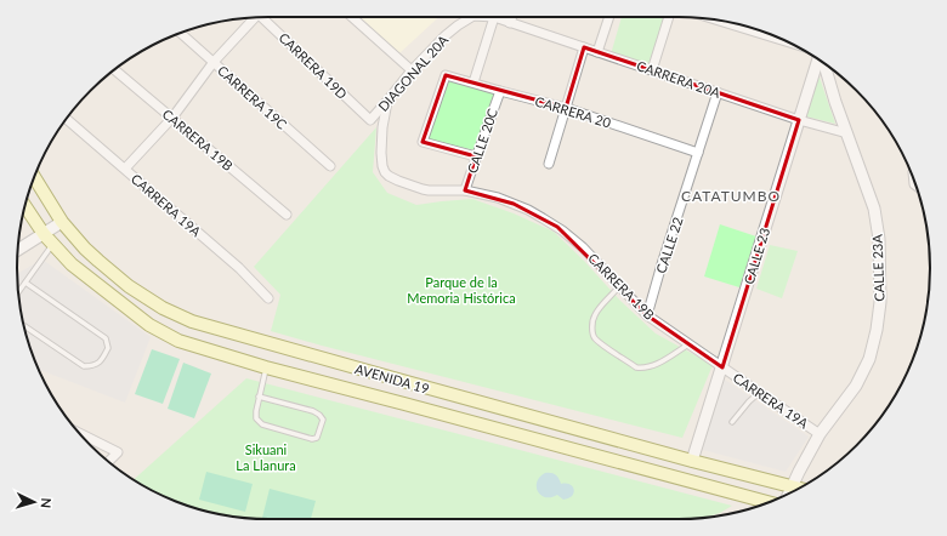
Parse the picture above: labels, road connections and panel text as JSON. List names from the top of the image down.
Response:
{
  "streets": {
    "main road": ["AVENIDA 19"],
    "street": [
      "CARRERA 19D",
      "DIAGONAL 20A",
      "CARRERA 20A",
      "CARRERA 19C",
      "CARRERA 20",
      "CARRERA 19B",
      "CALLE 20C",
      "CARRERA 19A",
      "CALLE 22",
      "CALLE 23",
      "CALLE 23A"
    ]
  },
  "crossings": [
    ["CARRERA 19D", "DIAGONAL 20A"],
    ["DIAGONAL 20A", "CARRERA 20A"],
    ["CARRERA 20A", "CALLE 22"],
    ["CARRERA 20A", "CALLE 23"],
    ["CARRERA 20A", "CALLE 23A"],
    ["CARRERA 20", "CALLE 20C"],
    ["CARRERA 20", "CALLE 22"],
    ["CARRERA 19B", "CALLE 20C"],
    ["CARRERA 19B", "CARRERA 19A"],
    ["CARRERA 19B", "CALLE 22"],
    ["CARRERA 19B", "CALLE 23"],
    ["CARRERA 19A", "CALLE 23"],
    ["CARRERA 19A", "CALLE 23A"],
    ["CALLE 23", "AVENIDA 19"]
  ],
  "districts": ["CATATUMBO"],
  "parks": ["Parque de la Memoria Histórica", "Sikuani La Llanura"],
  "north": "right"
}
